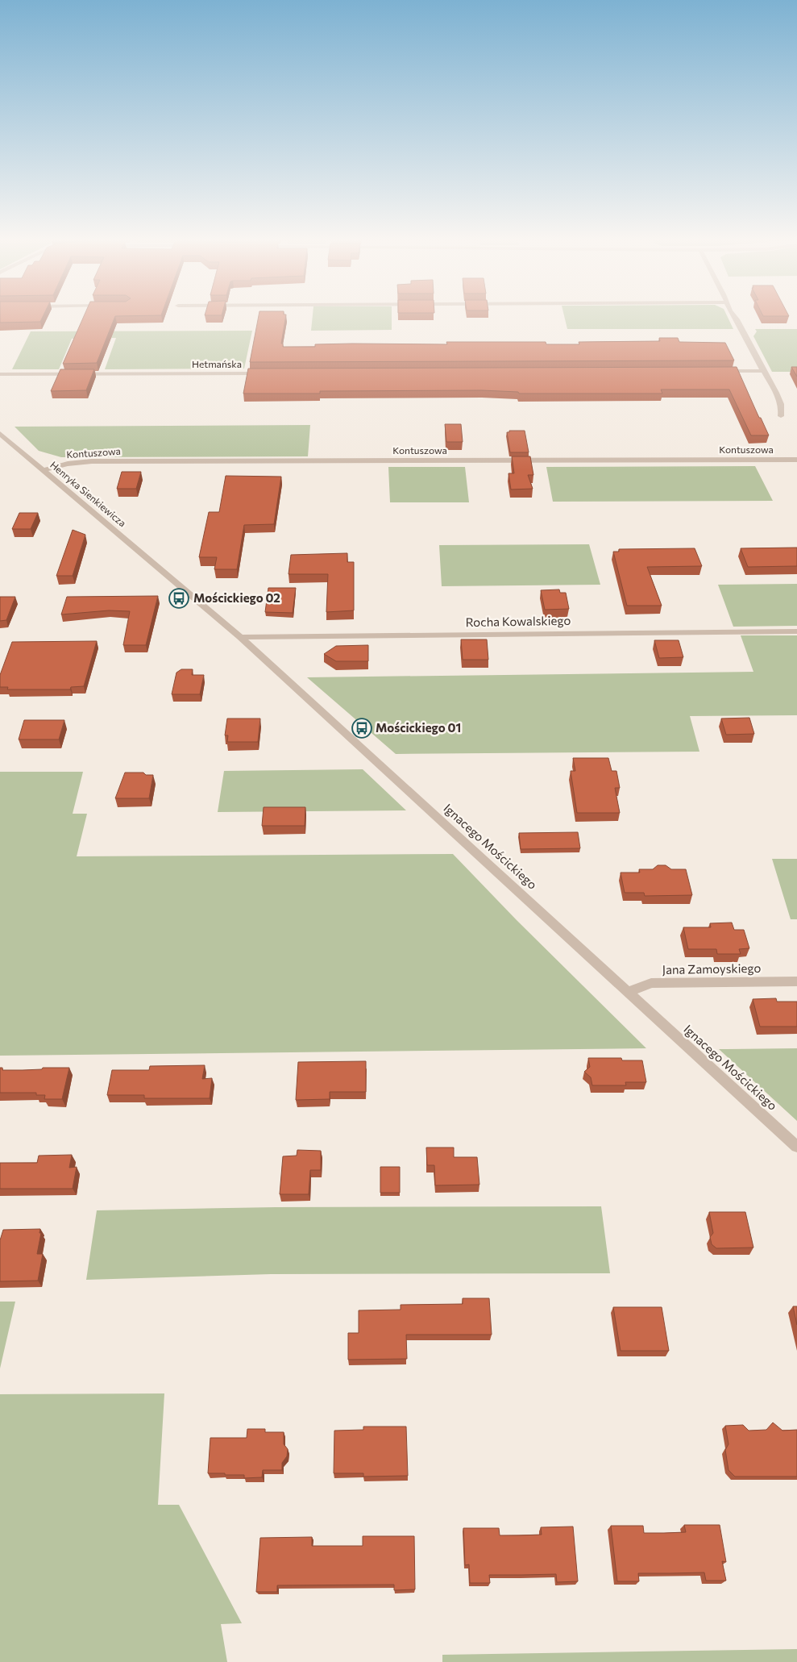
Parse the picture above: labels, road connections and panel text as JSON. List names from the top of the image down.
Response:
{
  "streets": {
    "street": [
      "Hetmańska",
      "Kontuszowa",
      "Henryka Sienkiewicza",
      "Rocha Kowalskiego",
      "Ignacego Mościckiego",
      "Jana Zamoyskiego"
    ]
  },
  "crossings": [
    ["Kontuszowa", "Henryka Sienkiewicza"],
    ["Henryka Sienkiewicza", "Ignacego Mościckiego"],
    ["Rocha Kowalskiego", "Ignacego Mościckiego"],
    ["Ignacego Mościckiego", "Jana Zamoyskiego"]
  ],
  "places": {
    "bus stop": ["Mościckiego 02", "Mościckiego 01"]
  }
}
